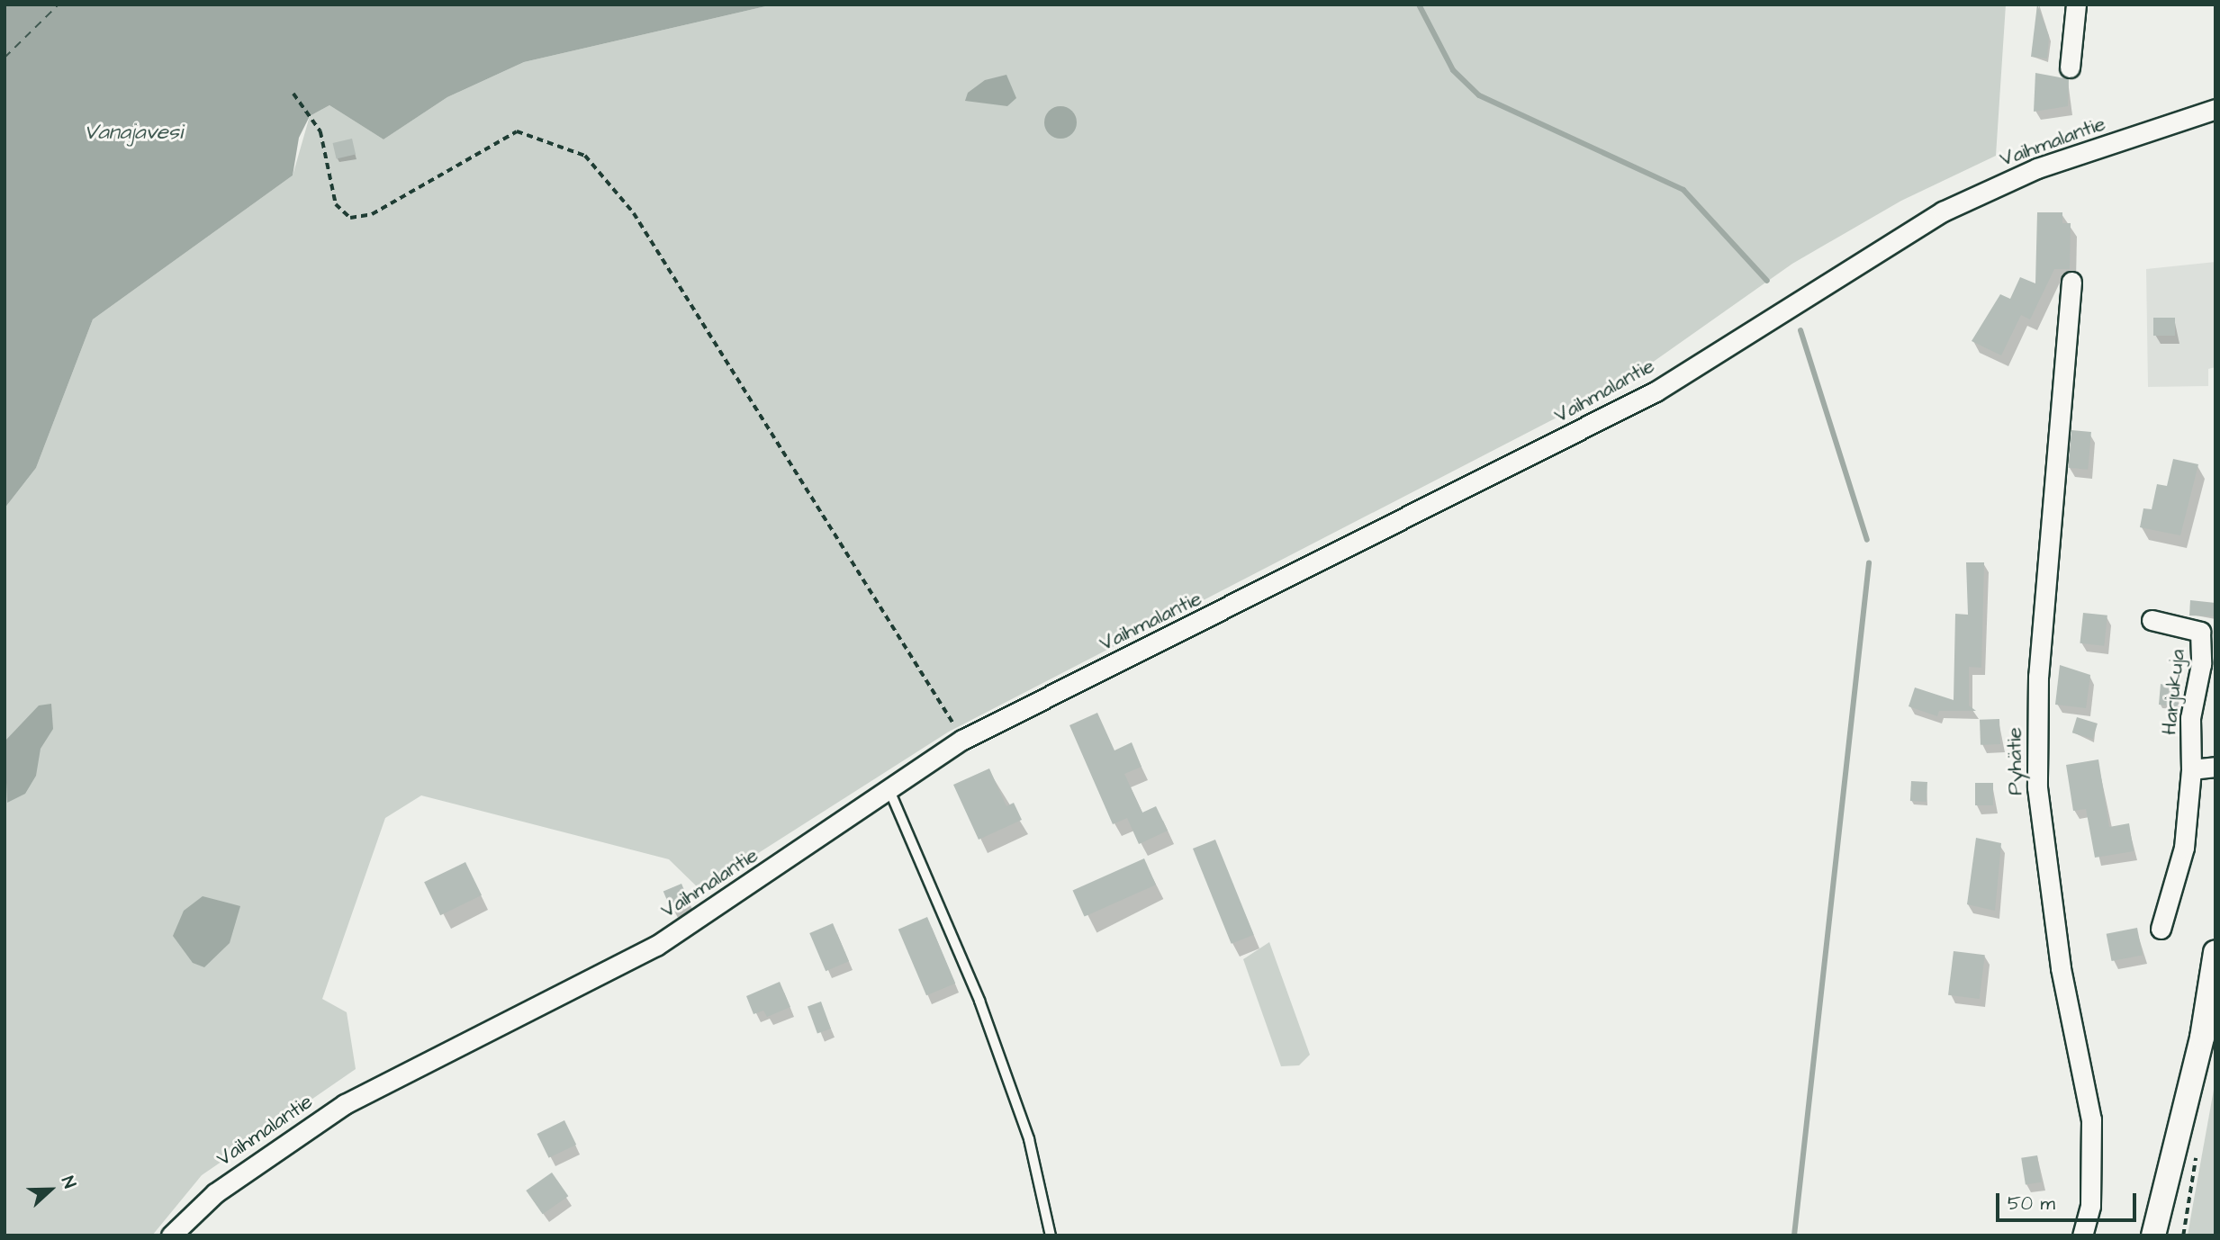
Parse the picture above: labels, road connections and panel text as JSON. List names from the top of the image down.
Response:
{
  "streets": {
    "street": ["Vaihmalantie", "Harjukuja", "Pyhätie"]
  },
  "water": ["Vanajavesi"],
  "scale_bar": "50 m",
  "north": "right"
}
